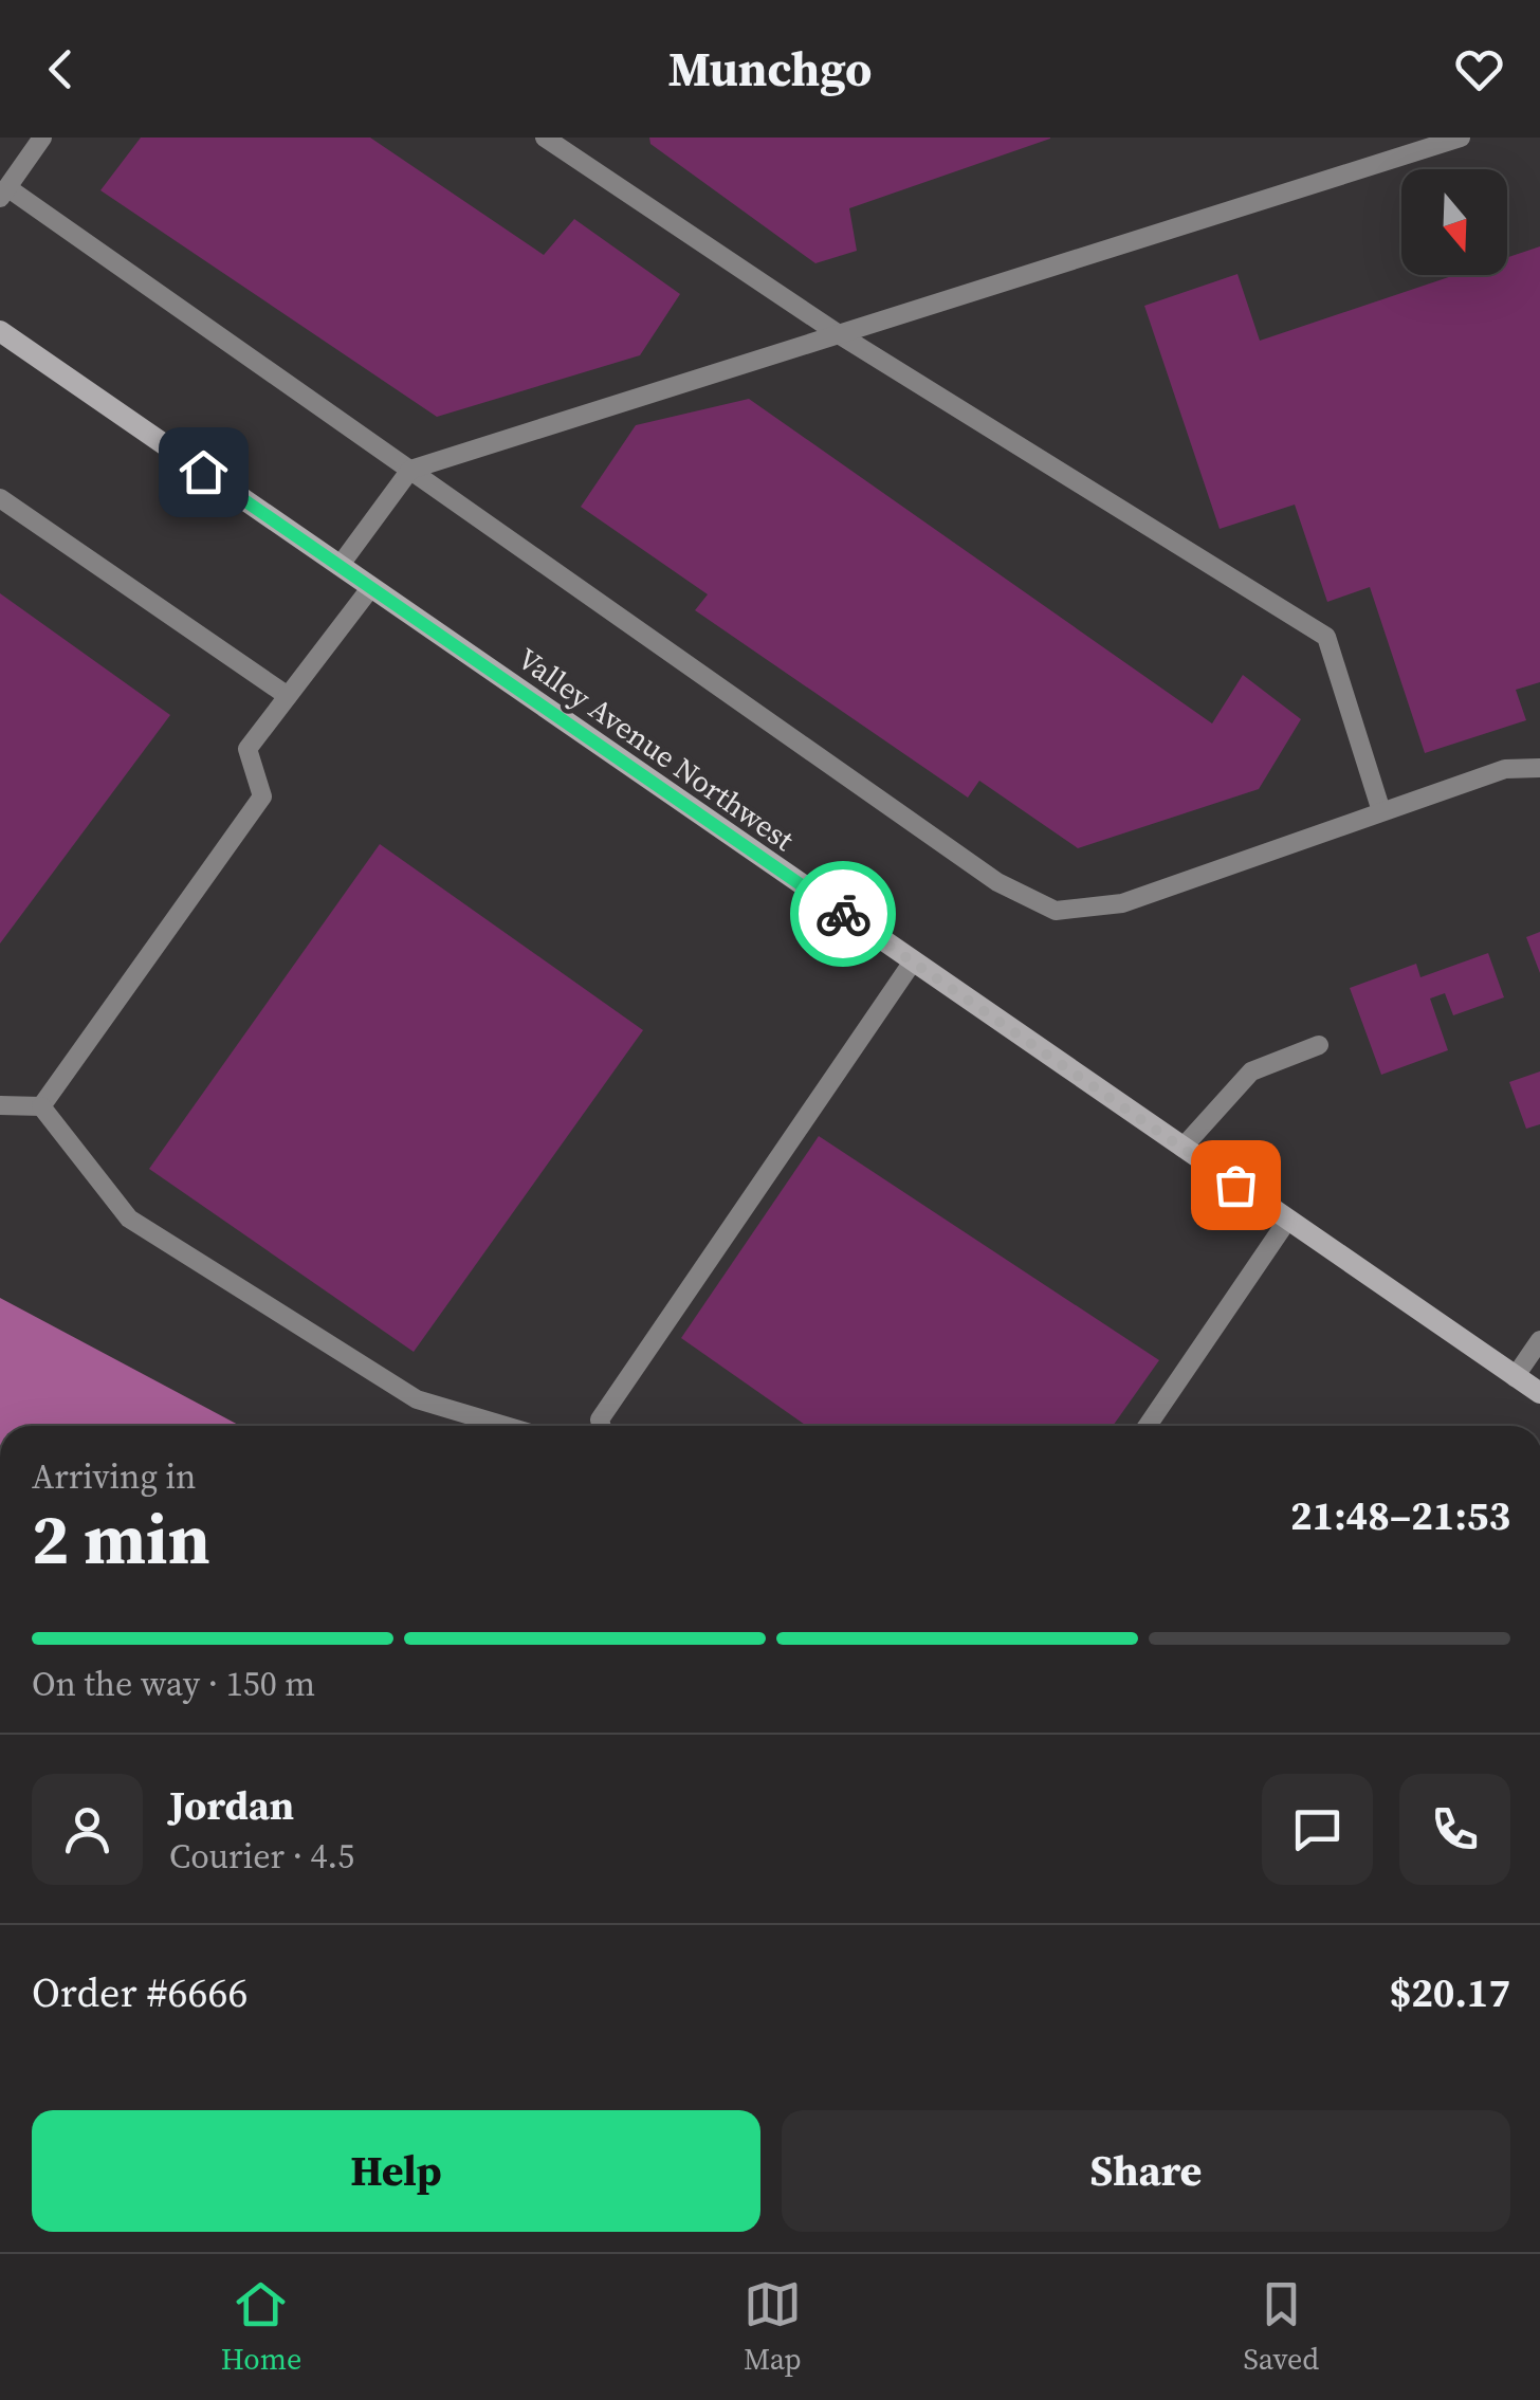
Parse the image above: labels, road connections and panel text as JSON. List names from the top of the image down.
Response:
{
  "streets": {
    "main road": ["Valley Avenue Northwest"]
  },
  "north": "bottom",
  "page": {
    "header": "Munchgo",
    "heading": ["2 min", "Arriving in", "21:48–21:53"],
    "panel": [
      "Jordan",
      "Courier · 4.5",
      "Order #6666",
      "$20.17"
    ],
    "bar": "On the way · 150 m",
    "buttons": ["Help", "Share"],
    "tabs": ["Home", "Map", "Saved"]
  }
}
